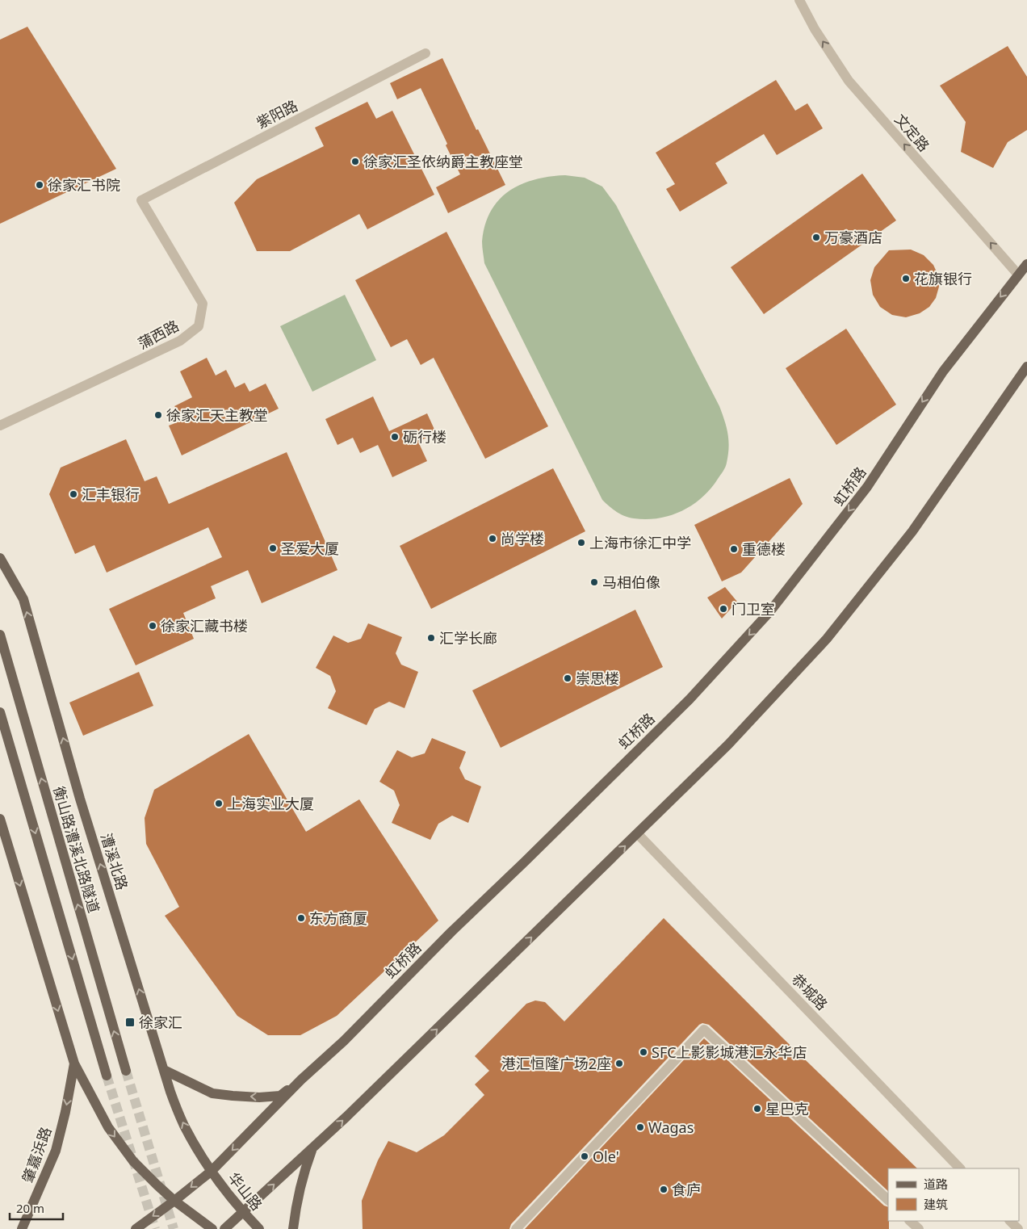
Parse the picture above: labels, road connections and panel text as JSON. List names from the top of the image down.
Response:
{
  "streets": {
    "main road": [
      "虹桥路",
      "衡山路漕溪北路隧道",
      "漕溪北路",
      "肇嘉浜路",
      "华山路"
    ],
    "street": [
      "紫阳路",
      "文定路",
      "蒲西路",
      "恭城路"
    ]
  },
  "crossings": [
    ["紫阳路", "蒲西路"],
    ["文定路", "虹桥路"],
    ["虹桥路", "漕溪北路"],
    ["虹桥路", "华山路"],
    ["漕溪北路", "华山路"]
  ],
  "one_way": ["文定路", "肇嘉浜路"],
  "places": {
    "other": [
      "徐家汇圣依纳爵主教座堂",
      "徐家汇书院",
      "万豪酒店",
      "花旗银行",
      "徐家汇天主教堂",
      "砺行楼",
      "汇丰银行",
      "尚学楼",
      "上海市徐汇中学",
      "圣爱大厦",
      "重德楼",
      "马相伯像",
      "门卫室",
      "徐家汇藏书楼",
      "汇学长廊",
      "崇思楼",
      "上海实业大厦",
      "东方商厦",
      "SFC上影影城港汇永华店",
      "港汇恒隆广场2座",
      "星巴克",
      "Wagas",
      "Ole'",
      "食庐"
    ],
    "transit": ["徐家汇"]
  },
  "legend": ["道路", "建筑"],
  "scale_bar": "20 m"
}
